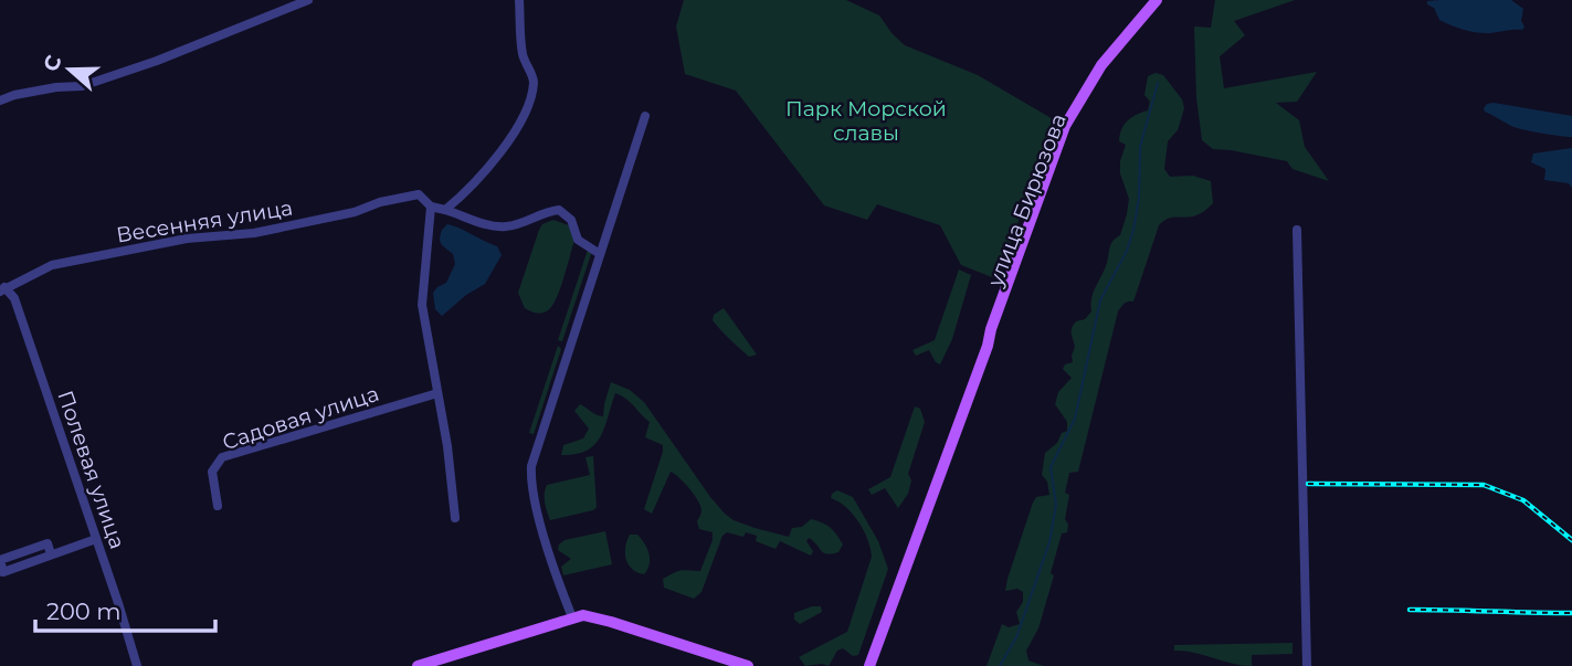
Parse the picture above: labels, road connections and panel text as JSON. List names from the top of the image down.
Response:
{
  "streets": {
    "main road": ["улица Бирюзова"],
    "street": ["Весенняя улица", "Садовая улица", "Полевая улица"]
  },
  "crossings": [
    ["Весенняя улица", "Полевая улица"]
  ],
  "parks": ["Парк Морской славы"],
  "scale_bar": "200 m",
  "north": "left"
}
